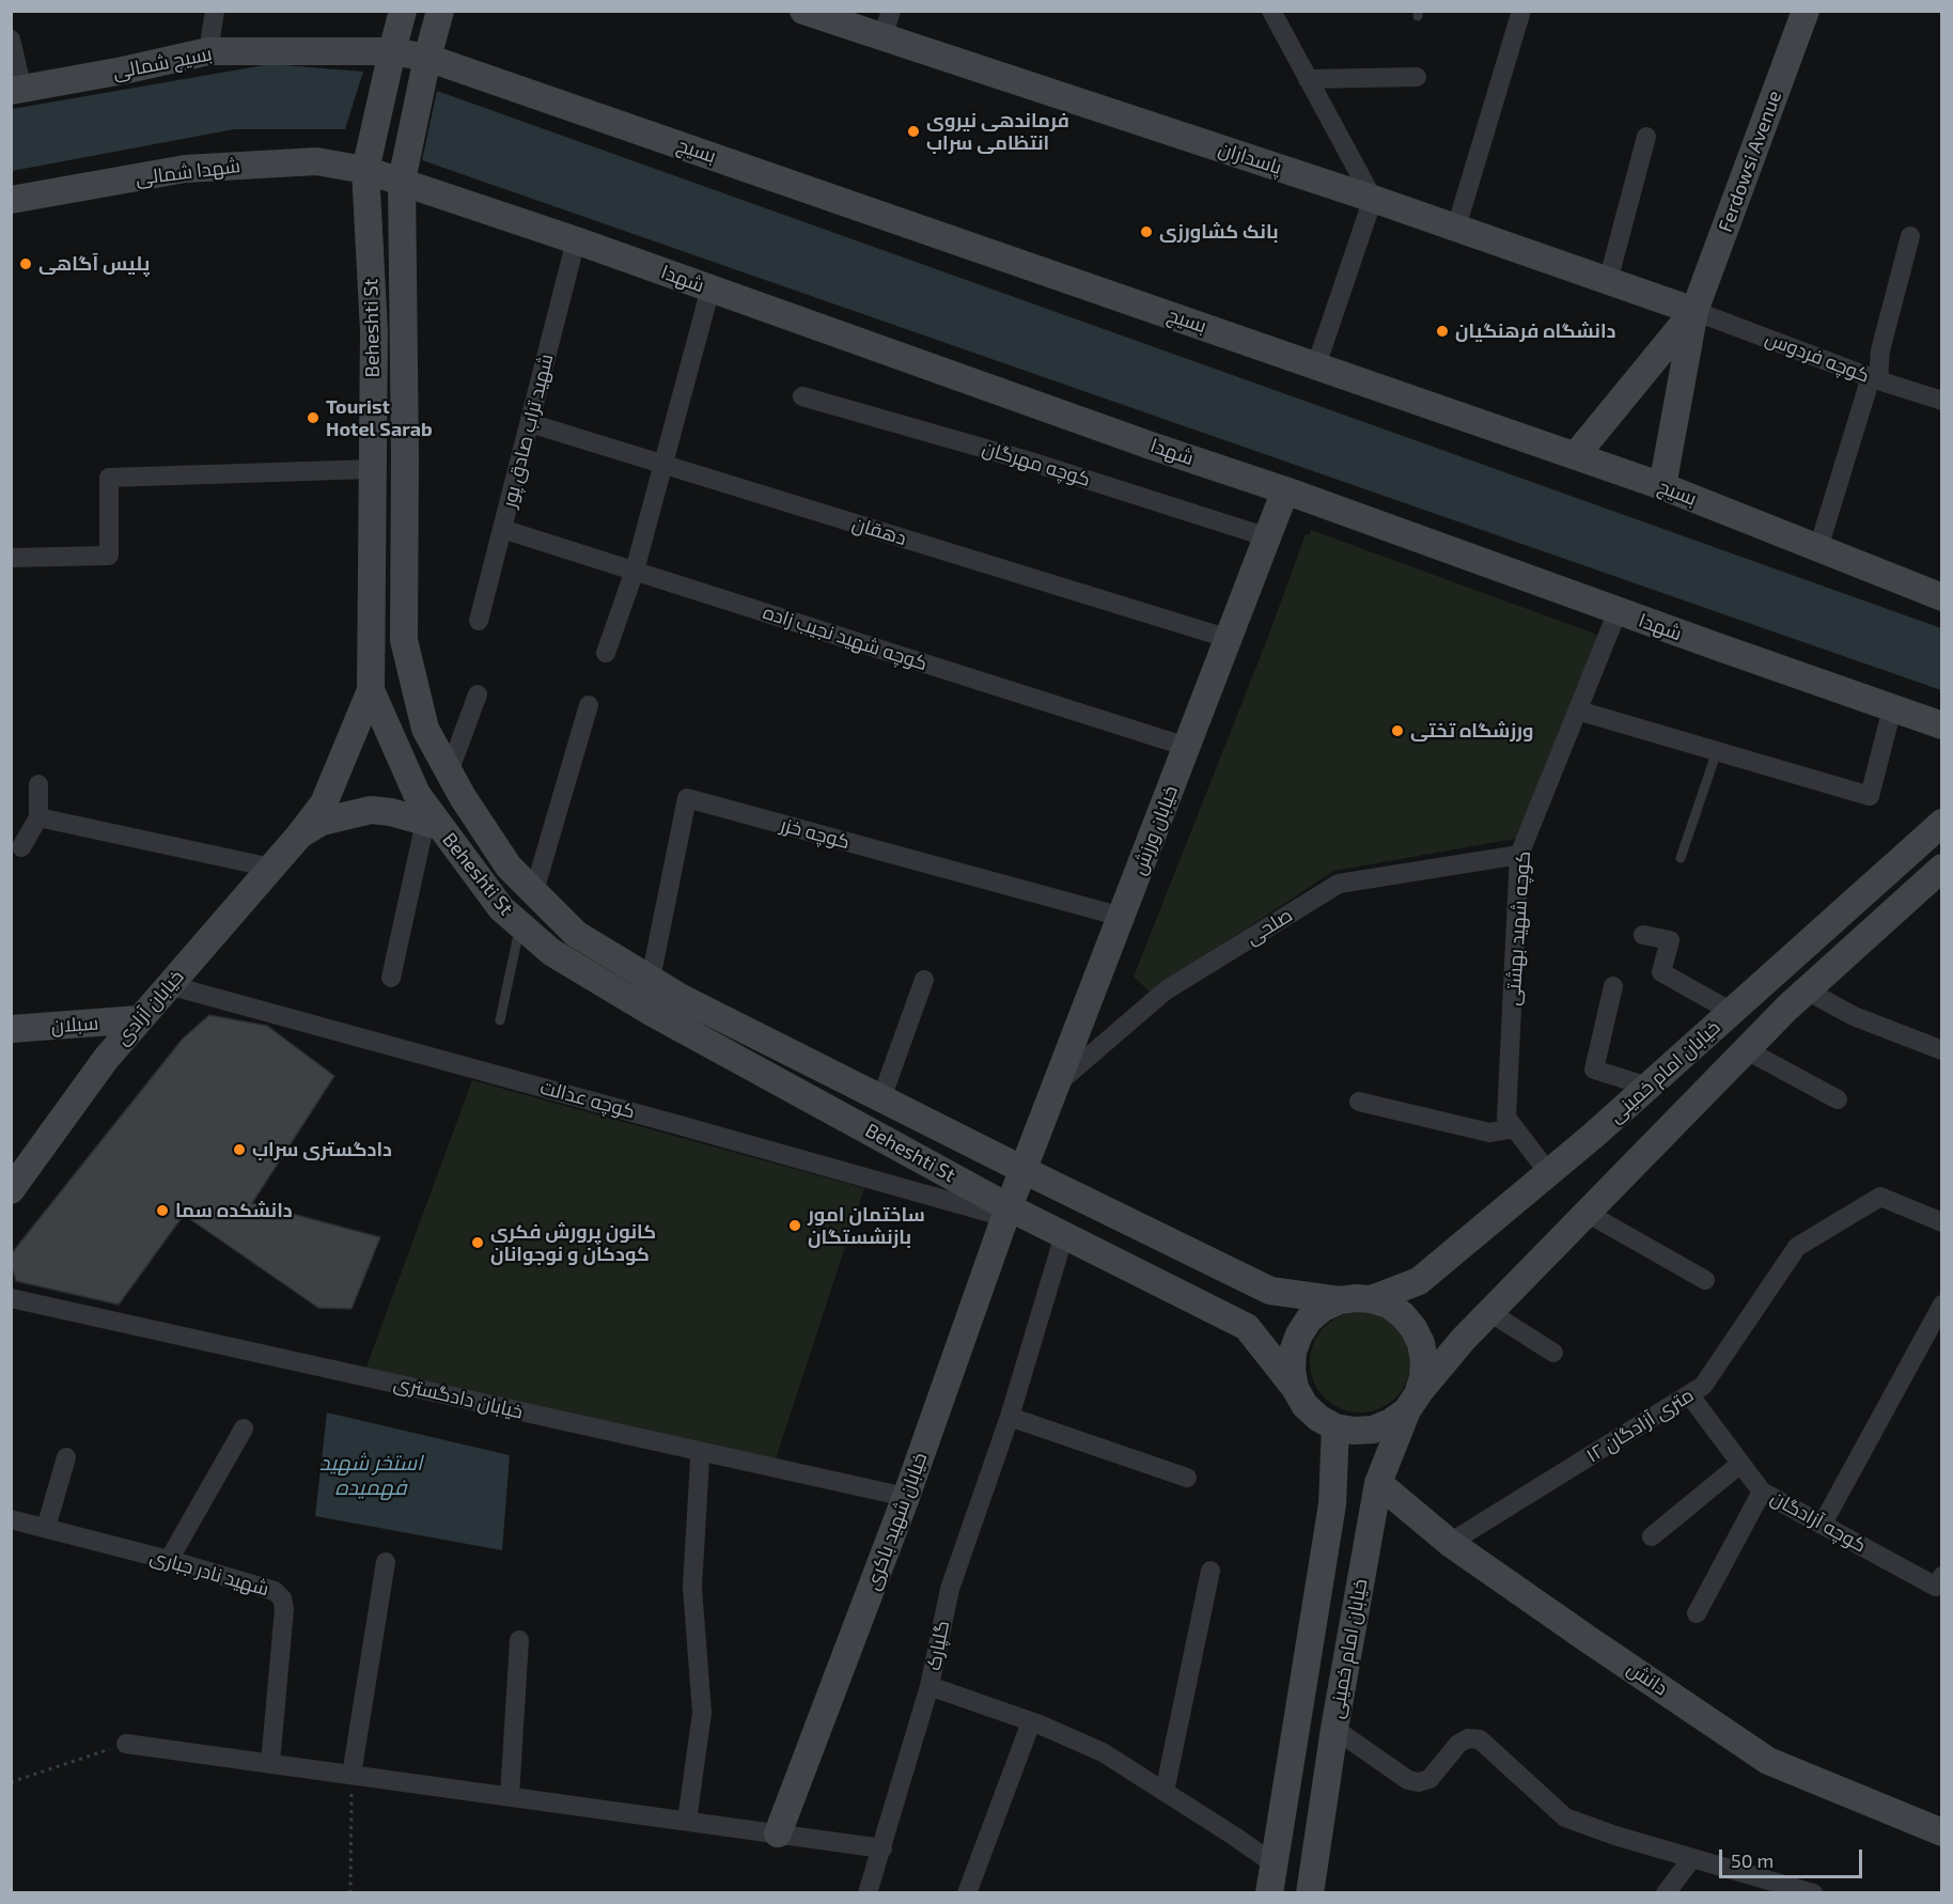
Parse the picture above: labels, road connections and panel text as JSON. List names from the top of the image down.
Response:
{
  "streets": {
    "street": [
      "بسیج شمالی",
      "بسیج",
      "پاسداران",
      "Ferdowsi Avenue",
      "شهدا شمالی",
      "شهدا",
      "Beheshti St",
      "کوچه فردوس",
      "شهید تراب صادق پور",
      "کوچه مهرگان",
      "دهقان",
      "کوچه شهید نجیب زاده",
      "خیابان ورزش",
      "کوچه خزر",
      "صلحی",
      "کوچه شهید بهشتی",
      "خیابان آزادی",
      "سبلان",
      "خیابان امام خمینی",
      "کوچه عدالت",
      "خیابان دادگستری",
      "۱۲ متری آزادگان",
      "خیابان شهید باکری",
      "کوچه آزادگان",
      "شهید نادر جباری",
      "گلپارک",
      "دانش"
    ]
  },
  "crossings": [
    ["بسیج شمالی", "بسیج"],
    ["بسیج شمالی", "Beheshti St"],
    ["بسیج", "Beheshti St"],
    ["پاسداران", "Ferdowsi Avenue"],
    ["پاسداران", "کوچه فردوس"],
    ["Ferdowsi Avenue", "کوچه فردوس"],
    ["شهدا شمالی", "شهدا"],
    ["شهدا شمالی", "Beheshti St"],
    ["شهدا", "Beheshti St"],
    ["شهدا", "شهید تراب صادق پور"],
    ["شهدا", "خیابان ورزش"],
    ["شهدا", "کوچه شهید بهشتی"],
    ["Beheshti St", "خیابان ورزش"],
    ["Beheshti St", "کوچه خزر"],
    ["Beheshti St", "خیابان آزادی"],
    ["Beheshti St", "خیابان امام خمینی"],
    ["Beheshti St", "کوچه عدالت"],
    ["Beheshti St", "خیابان شهید باکری"],
    ["Beheshti St", "گلپارک"],
    ["شهید تراب صادق پور", "دهقان"],
    ["شهید تراب صادق پور", "کوچه شهید نجیب زاده"],
    ["کوچه مهرگان", "خیابان ورزش"],
    ["دهقان", "خیابان ورزش"],
    ["کوچه شهید نجیب زاده", "خیابان ورزش"],
    ["خیابان ورزش", "کوچه خزر"],
    ["خیابان ورزش", "صلحی"],
    ["خیابان ورزش", "خیابان شهید باکری"],
    ["صلحی", "کوچه شهید بهشتی"],
    ["کوچه شهید بهشتی", "خیابان امام خمینی"],
    ["خیابان آزادی", "سبلان"],
    ["خیابان آزادی", "کوچه عدالت"],
    ["خیابان امام خمینی", "گلپارک"],
    ["خیابان امام خمینی", "دانش"],
    ["کوچه عدالت", "خیابان شهید باکری"],
    ["خیابان دادگستری", "خیابان شهید باکری"],
    ["۱۲ متری آزادگان", "کوچه آزادگان"],
    ["۱۲ متری آزادگان", "دانش"]
  ],
  "water": ["استخر شهید فهمیده"],
  "places": [
    "فرماندهی نیروی انتظامی سراب",
    "بانک کشاورزی",
    "پلیس آگاهی",
    "دانشگاه فرهنگیان",
    "Tourist Hotel Sarab",
    "ورزشگاه تختی",
    "دادگستری سراب",
    "دانشکده سما",
    "ساختمان امور بازنشستگان",
    "کانون پرورش فکری کودکان و نوجوانان"
  ],
  "scale_bar": "50 m"
}
